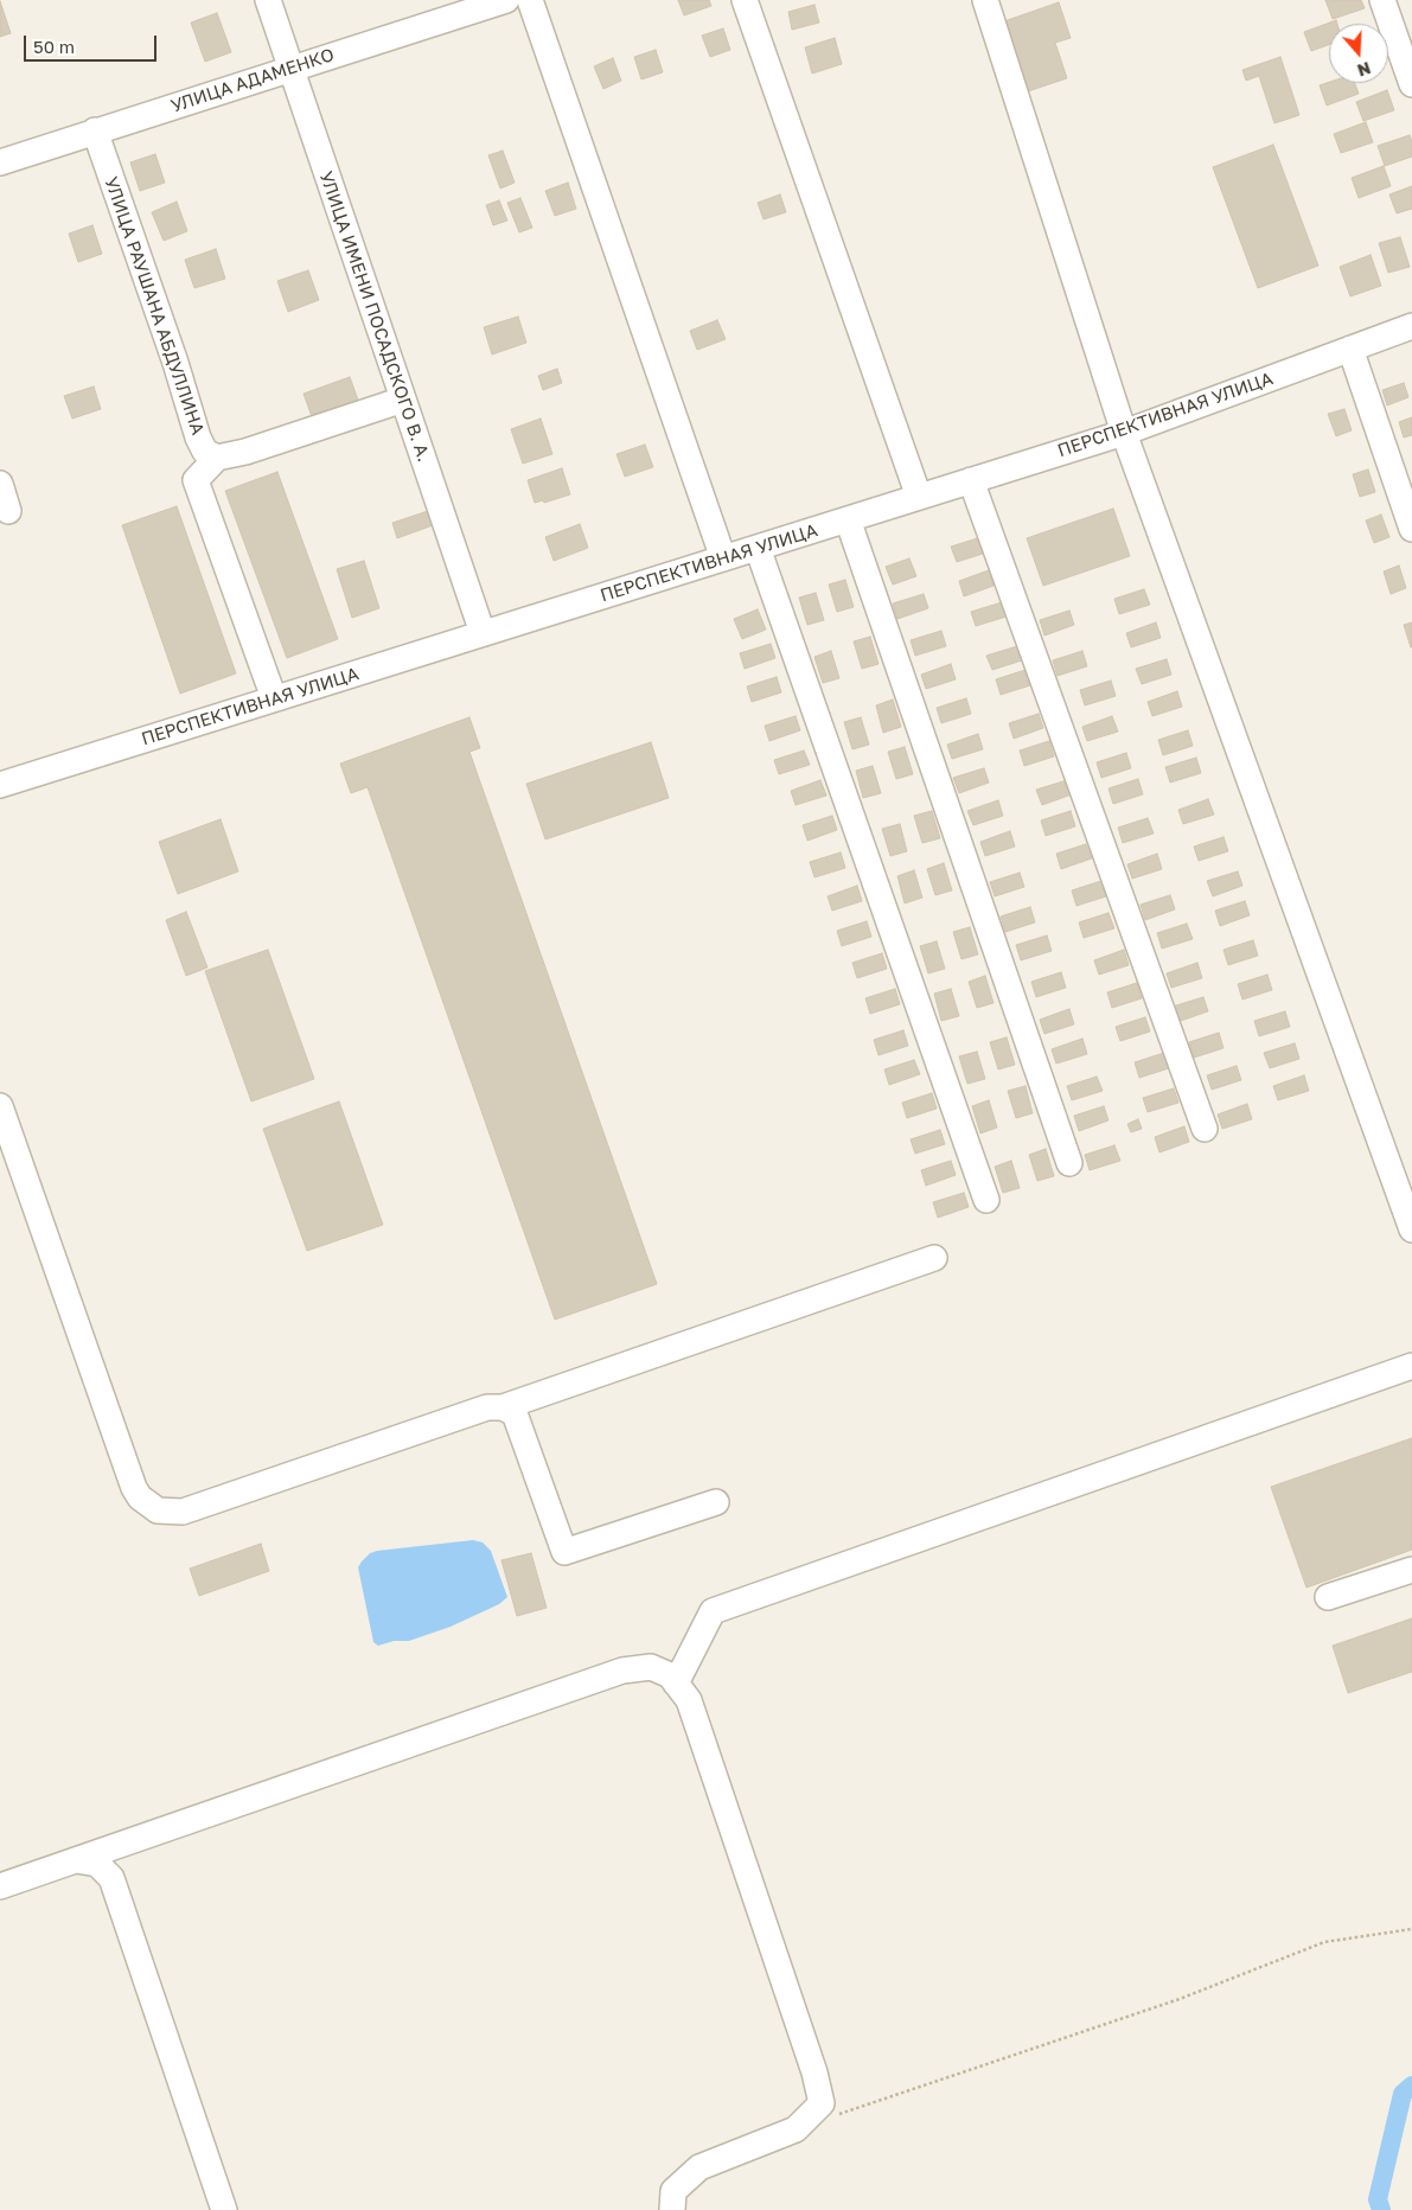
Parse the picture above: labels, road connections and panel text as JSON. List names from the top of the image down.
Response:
{
  "streets": {
    "street": [
      "УЛИЦА АДАМЕНКО",
      "УЛИЦА РАУШАНА АБДУЛЛИНА",
      "УЛИЦА ИМЕНИ ПОСАДСКОГО В. А.",
      "ПЕРСПЕКТИВНАЯ УЛИЦА"
    ]
  },
  "crossings": [
    ["УЛИЦА АДАМЕНКО", "УЛИЦА РАУШАНА АБДУЛЛИНА"],
    ["УЛИЦА АДАМЕНКО", "УЛИЦА ИМЕНИ ПОСАДСКОГО В. А."],
    ["УЛИЦА ИМЕНИ ПОСАДСКОГО В. А.", "ПЕРСПЕКТИВНАЯ УЛИЦА"]
  ],
  "scale_bar": "50 m",
  "north": "bottom"
}
